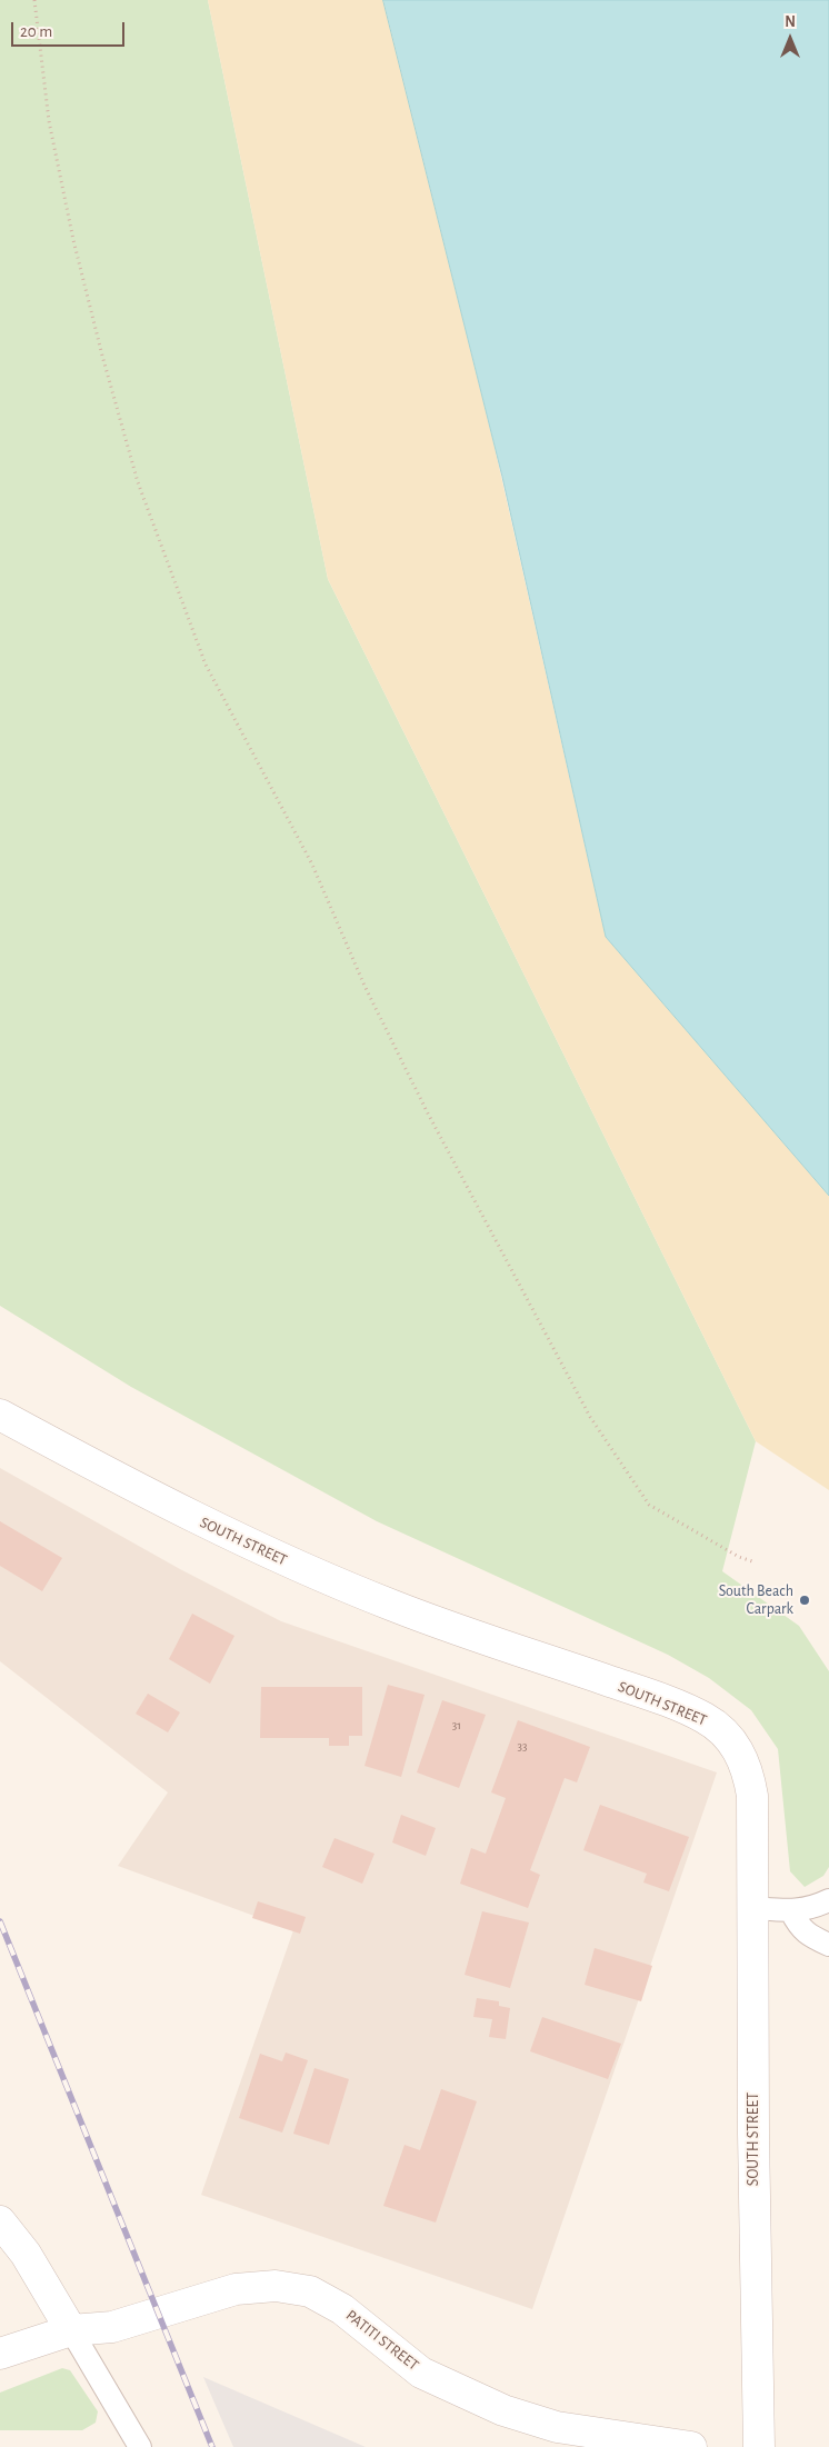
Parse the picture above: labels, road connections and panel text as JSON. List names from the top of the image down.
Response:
{
  "streets": {
    "street": ["SOUTH STREET", "PATITI STREET"]
  },
  "places": ["South Beach Carpark"],
  "house_numbers": ["31", "33"],
  "scale_bar": "20 m",
  "north": "top"
}
